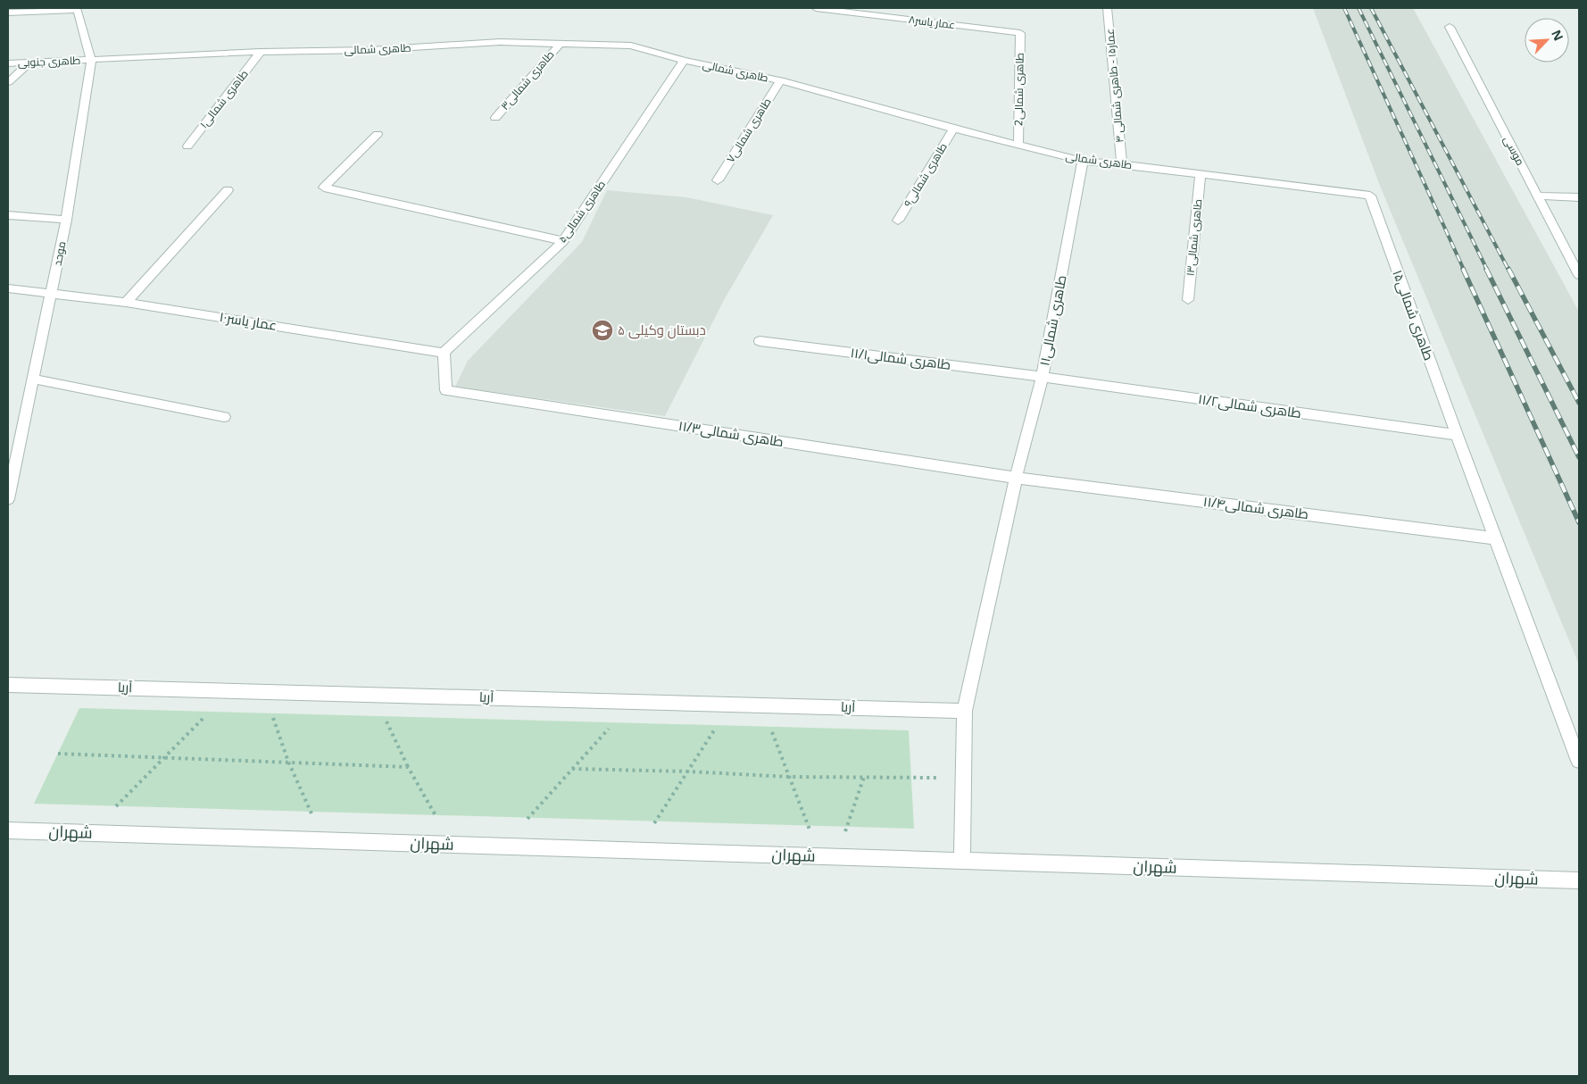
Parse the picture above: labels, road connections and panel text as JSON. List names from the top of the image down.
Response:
{
  "streets": {
    "street": [
      "عمار یاسر۸",
      "طاهری شمالی",
      "طاهری جنوبی",
      "طاهری شمالی۳",
      "عمار۱۵ - طاهری شمالی ۴",
      "طاهری شمالی2",
      "طاهری شمالی۱",
      "طاهری شمالی۷",
      "موسی",
      "طاهری شمالی۹",
      "طاهری شمالی۵",
      "طاهری شمالی۱۳",
      "موحد",
      "طاهری شمالی۱۵",
      "طاهری شمالی۱۱",
      "عمار یاسر۱۰",
      "طاهری شمالی۱۱/۱",
      "طاهری شمالی۱۱/۲",
      "طاهری شمالی۱۱/۳",
      "طاهری شمالی۱۱/۴",
      "آریا",
      "شهران"
    ]
  },
  "crossings": [
    ["عمار یاسر۸", "طاهری شمالی2"],
    ["طاهری شمالی", "طاهری جنوبی"],
    ["طاهری شمالی", "طاهری شمالی۳"],
    ["طاهری شمالی", "عمار۱۵ - طاهری شمالی ۴"],
    ["طاهری شمالی", "طاهری شمالی2"],
    ["طاهری شمالی", "طاهری شمالی۱"],
    ["طاهری شمالی", "طاهری شمالی۷"],
    ["طاهری شمالی", "طاهری شمالی۹"],
    ["طاهری شمالی", "طاهری شمالی۵"],
    ["طاهری شمالی", "طاهری شمالی۱۳"],
    ["طاهری شمالی", "موحد"],
    ["طاهری شمالی", "طاهری شمالی۱۵"],
    ["طاهری شمالی", "طاهری شمالی۱۱"],
    ["طاهری جنوبی", "موحد"],
    ["طاهری شمالی۵", "عمار یاسر۱۰"],
    ["طاهری شمالی۵", "طاهری شمالی۱۱/۳"],
    ["موحد", "عمار یاسر۱۰"],
    ["طاهری شمالی۱۵", "طاهری شمالی۱۱/۲"],
    ["طاهری شمالی۱۵", "طاهری شمالی۱۱/۴"],
    ["طاهری شمالی۱۱", "طاهری شمالی۱۱/۱"],
    ["طاهری شمالی۱۱", "طاهری شمالی۱۱/۲"],
    ["طاهری شمالی۱۱", "طاهری شمالی۱۱/۳"],
    ["طاهری شمالی۱۱", "طاهری شمالی۱۱/۴"],
    ["طاهری شمالی۱۱", "آریا"],
    ["طاهری شمالی۱۱", "شهران"],
    ["عمار یاسر۱۰", "طاهری شمالی۱۱/۳"],
    ["طاهری شمالی۱۱/۱", "طاهری شمالی۱۱/۲"],
    ["طاهری شمالی۱۱/۳", "طاهری شمالی۱۱/۴"]
  ],
  "places": {
    "school or university": ["دبستان وکیلی ۵"]
  },
  "north": "top right"
}
